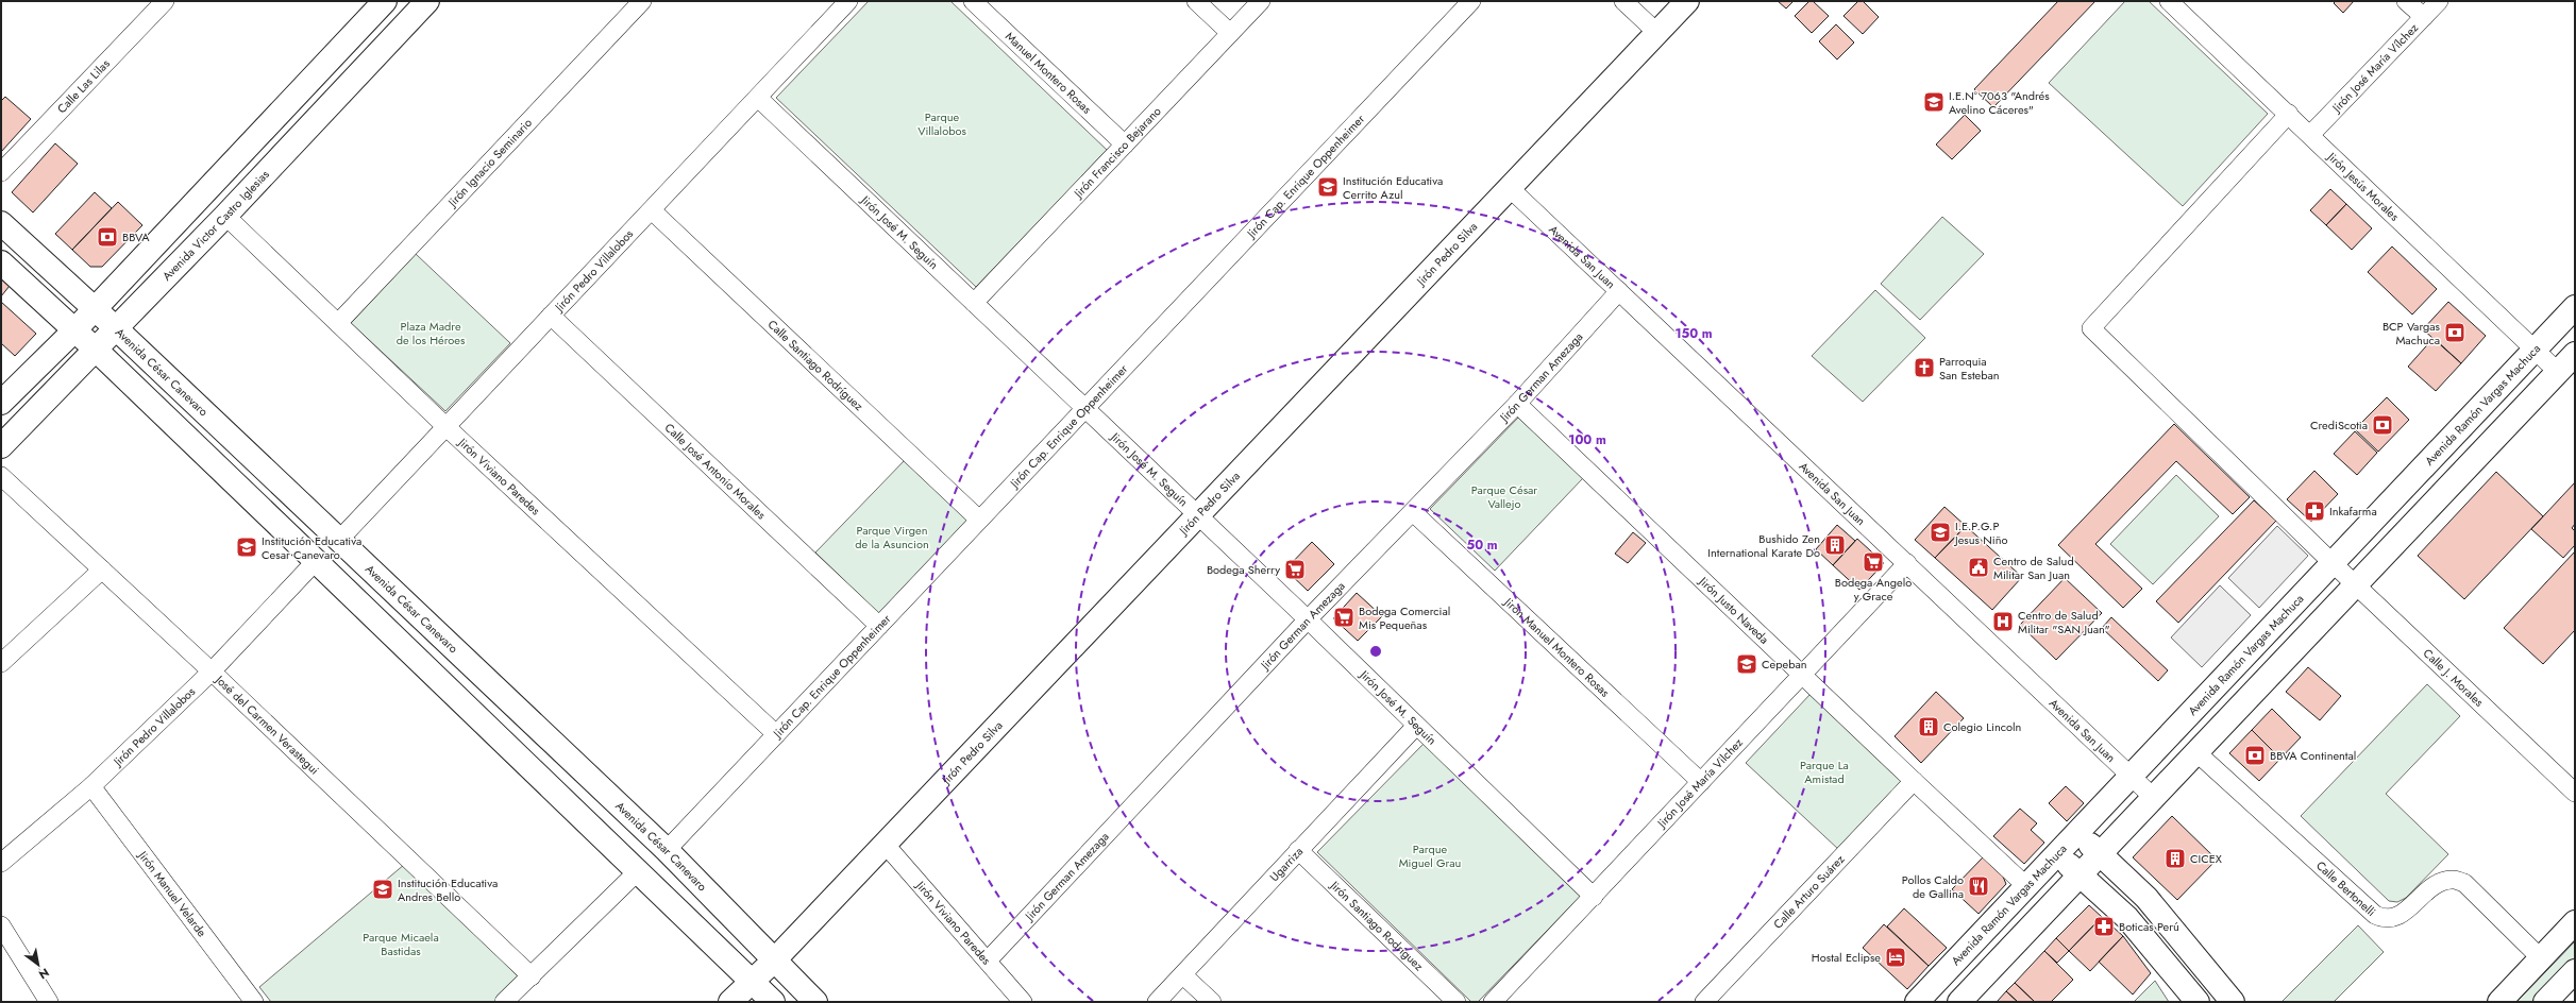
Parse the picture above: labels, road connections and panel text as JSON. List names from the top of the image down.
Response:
{
  "streets": {
    "main road": [
      "Avenida Victor Castro Iglesias",
      "Jirón Pedro Silva",
      "Avenida César Canevaro",
      "Avenida Ramón Vargas Machuca"
    ],
    "street": [
      "Jirón José María Vílchez",
      "Manuel Montero Rosas",
      "Calle Las Lilas",
      "Jirón Francisco Bejarano",
      "Jirón Ignacio Seminario",
      "Jirón Cap. Enrique Oppenheimer",
      "Jirón Jesús Morales",
      "Jirón José M. Seguín",
      "Avenida San Juan",
      "Jirón Pedro Villalobos",
      "Calle Santiago Rodríguez",
      "Jirón German Amezaga",
      "Calle José Antonio Morales",
      "Jirón Viviano Paredes",
      "Jirón Justo Naveda",
      "Jirón Manuel Montero Rosas",
      "Calle J. Morales",
      "José del Carmen Verastegui",
      "Jirón José María Vilchez",
      "Ugarriza",
      "Calle Bertonelli",
      "Calle Arturo Suárez",
      "Jirón Manuel Velarde",
      "Jirón Santiago Rodríguez"
    ]
  },
  "crossings": [
    ["Jirón José María Vílchez", "Jirón Jesús Morales"],
    ["Manuel Montero Rosas", "Jirón Francisco Bejarano"],
    ["Jirón Francisco Bejarano", "Jirón José M. Seguín"],
    ["Jirón Ignacio Seminario", "Jirón Viviano Paredes"],
    ["Jirón Cap. Enrique Oppenheimer", "Jirón José M. Seguín"],
    ["Jirón Cap. Enrique Oppenheimer", "Calle Santiago Rodríguez"],
    ["Jirón Cap. Enrique Oppenheimer", "Avenida César Canevaro"],
    ["Jirón Cap. Enrique Oppenheimer", "Calle José Antonio Morales"],
    ["Jirón Cap. Enrique Oppenheimer", "Jirón Viviano Paredes"],
    ["Jirón Jesús Morales", "Avenida Ramón Vargas Machuca"],
    ["Jirón Jesús Morales", "Calle J. Morales"],
    ["Avenida Victor Castro Iglesias", "Avenida César Canevaro"],
    ["Avenida Victor Castro Iglesias", "Jirón Viviano Paredes"],
    ["Jirón José M. Seguín", "Jirón Pedro Silva"],
    ["Jirón José M. Seguín", "Jirón Pedro Villalobos"],
    ["Jirón José M. Seguín", "Jirón German Amezaga"],
    ["Jirón José M. Seguín", "Jirón José María Vilchez"],
    ["Jirón José M. Seguín", "Ugarriza"],
    ["Jirón Pedro Silva", "Avenida San Juan"],
    ["Jirón Pedro Silva", "Avenida César Canevaro"],
    ["Jirón Pedro Silva", "Jirón Viviano Paredes"],
    ["Avenida San Juan", "Jirón German Amezaga"],
    ["Avenida San Juan", "Avenida Ramón Vargas Machuca"],
    ["Avenida San Juan", "Jirón José María Vilchez"],
    ["Jirón Pedro Villalobos", "Calle Santiago Rodríguez"],
    ["Jirón Pedro Villalobos", "Avenida César Canevaro"],
    ["Jirón Pedro Villalobos", "Calle José Antonio Morales"],
    ["Jirón Pedro Villalobos", "Jirón Viviano Paredes"],
    ["Jirón Pedro Villalobos", "José del Carmen Verastegui"],
    ["Jirón Pedro Villalobos", "Jirón Manuel Velarde"],
    ["Jirón German Amezaga", "Jirón Viviano Paredes"],
    ["Jirón German Amezaga", "Jirón Justo Naveda"],
    ["Jirón German Amezaga", "Jirón Manuel Montero Rosas"],
    ["Avenida Ramón Vargas Machuca", "Jirón Justo Naveda"],
    ["Avenida Ramón Vargas Machuca", "Calle J. Morales"],
    ["Jirón Justo Naveda", "Jirón José María Vilchez"],
    ["Jirón Justo Naveda", "Calle Arturo Suárez"],
    ["Jirón Manuel Montero Rosas", "Jirón José María Vilchez"],
    ["Ugarriza", "Jirón Santiago Rodríguez"]
  ],
  "parks": [
    "Parque Villalobos",
    "Plaza Madre de los Héroes",
    "Parque César Vallejo",
    "Parque Virgen de la Asuncion",
    "Parque La Amistad",
    "Parque Miguel Grau",
    "Parque Micaela Bastidas"
  ],
  "places": {
    "school or university": [
      "I.E.N° 7063 \"Andrés Avelino Cáceres\"",
      "Institución Educativa Cerrito Azul",
      "I.E.P.G.P Jesus Niño",
      "Institución Educativa Cesar Canevaro",
      "Cepeban",
      "Institución Educativa Andres Bello"
    ],
    "bank": [
      "BBVA",
      "BCP Vargas Machuca",
      "CrediScotia",
      "BBVA Continental"
    ],
    "church": ["Parroquia San Esteban"],
    "pharmacy": ["Inkafarma", "Boticas Perú"],
    "building": ["Bushido Zen International Karate Do", "Colegio Lincoln", "CICEX"],
    "supermarket": ["Bodega Angelo y Grace", "Bodega Sherry", "Bodega Comercial Mis Pequeñas"],
    "public building": ["Centro de Salud Militar San Juan"],
    "hospital": ["Centro de Salud Militar \"SAN Juan\""],
    "restaurant": ["Pollos Caldo de Gallina"],
    "hotel": ["Hostal Eclipse"]
  },
  "north": "bottom right",
  "rings": ["150 m", "100 m", "50 m"]
}
